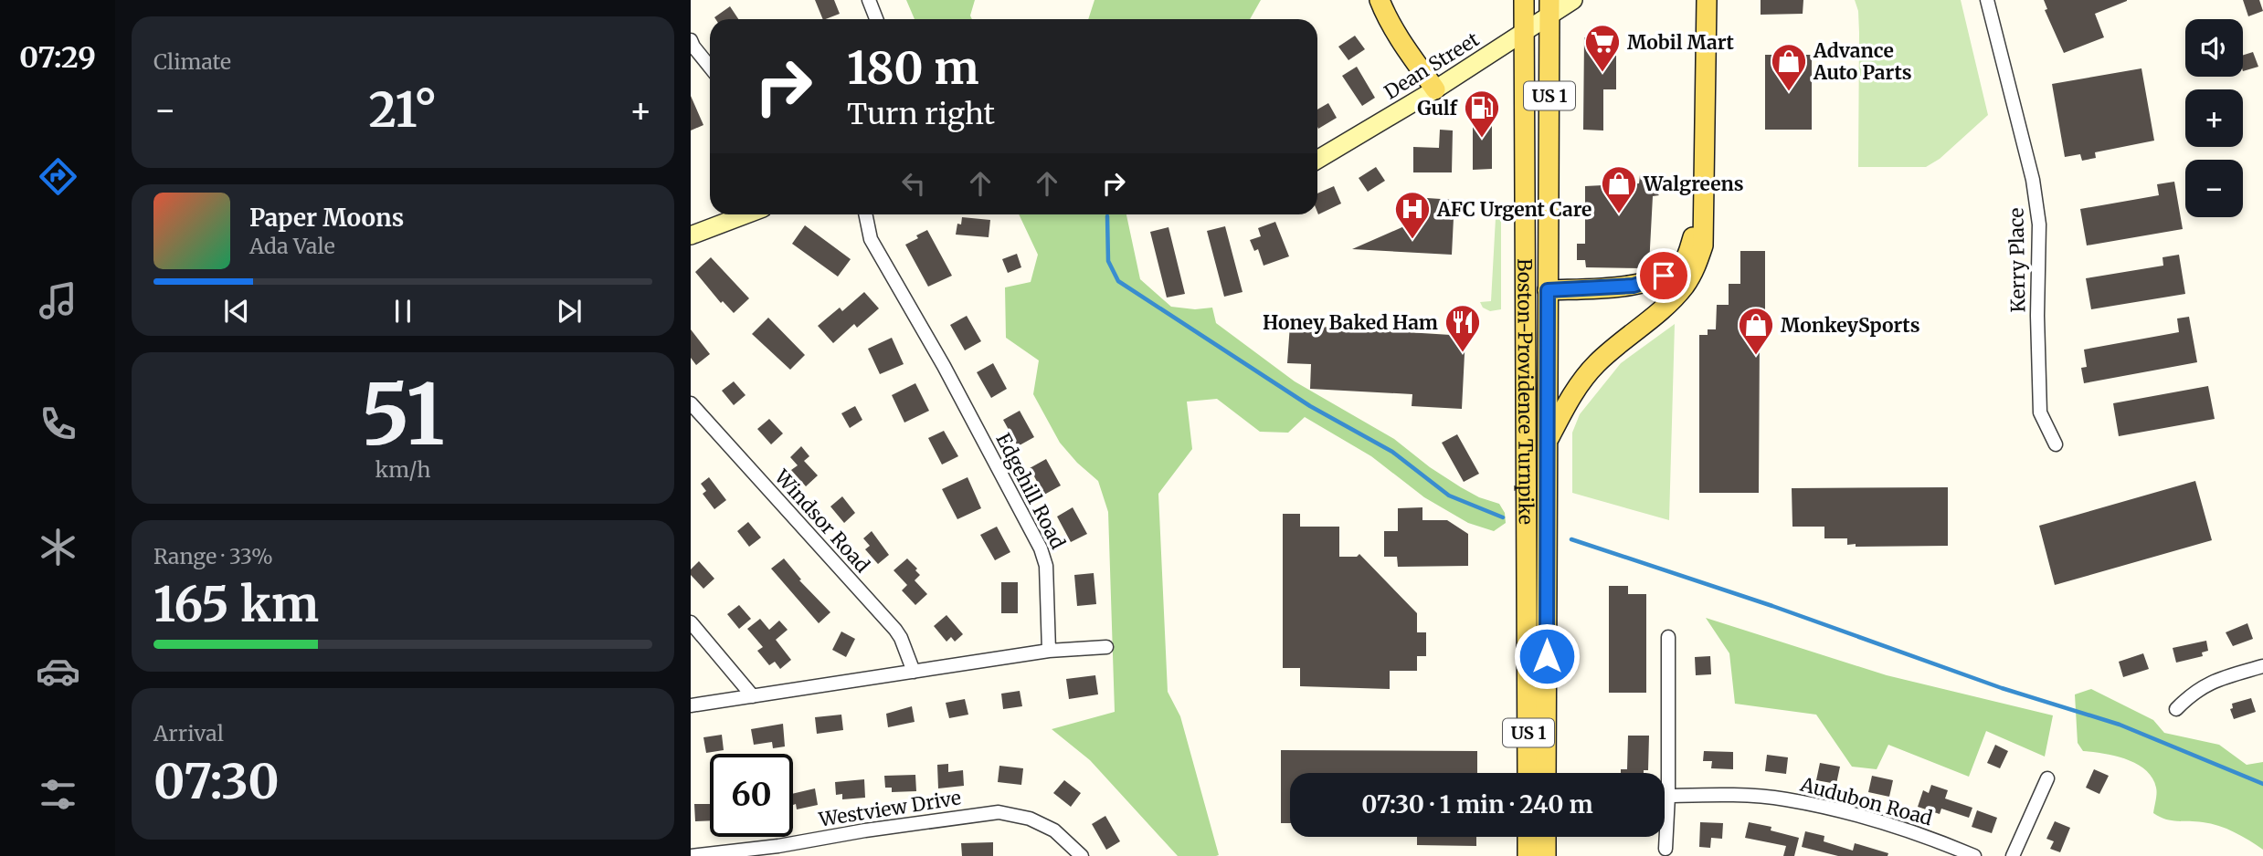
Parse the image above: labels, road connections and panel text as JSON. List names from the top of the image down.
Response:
{
  "streets": {
    "main road": ["Dean Street", "US 1", "Boston-Providence Turnpike"],
    "street": [
      "Kerry Place",
      "Edgehill Road",
      "Windsor Road",
      "Audubon Road",
      "Westview Drive"
    ]
  },
  "crossings": [
    ["Dean Street", "Boston-Providence Turnpike"]
  ],
  "places": {
    "supermarket": ["Mobil Mart"],
    "shop": ["Advance Auto Parts", "Walgreens", "MonkeySports"],
    "fuel station": ["Gulf"],
    "hospital": ["AFC Urgent Care"],
    "restaurant": ["Honey Baked Ham"]
  },
  "page": {
    "tabs": "07:29",
    "tile": [
      "Climate",
      ["51", "km/h"],
      ["Range · 33%", "165 km"],
      ["Arrival", "07:30"]
    ],
    "map_buttons": ["+", "−"],
    "turn": ["180 m", "Turn right"],
    "heat": ["−", "21°", "+"],
    "song": ["Paper Moons", "Ada Vale"],
    "limit": "60",
    "trip": "07:30 · 1 min · 240 m"
  }
}
